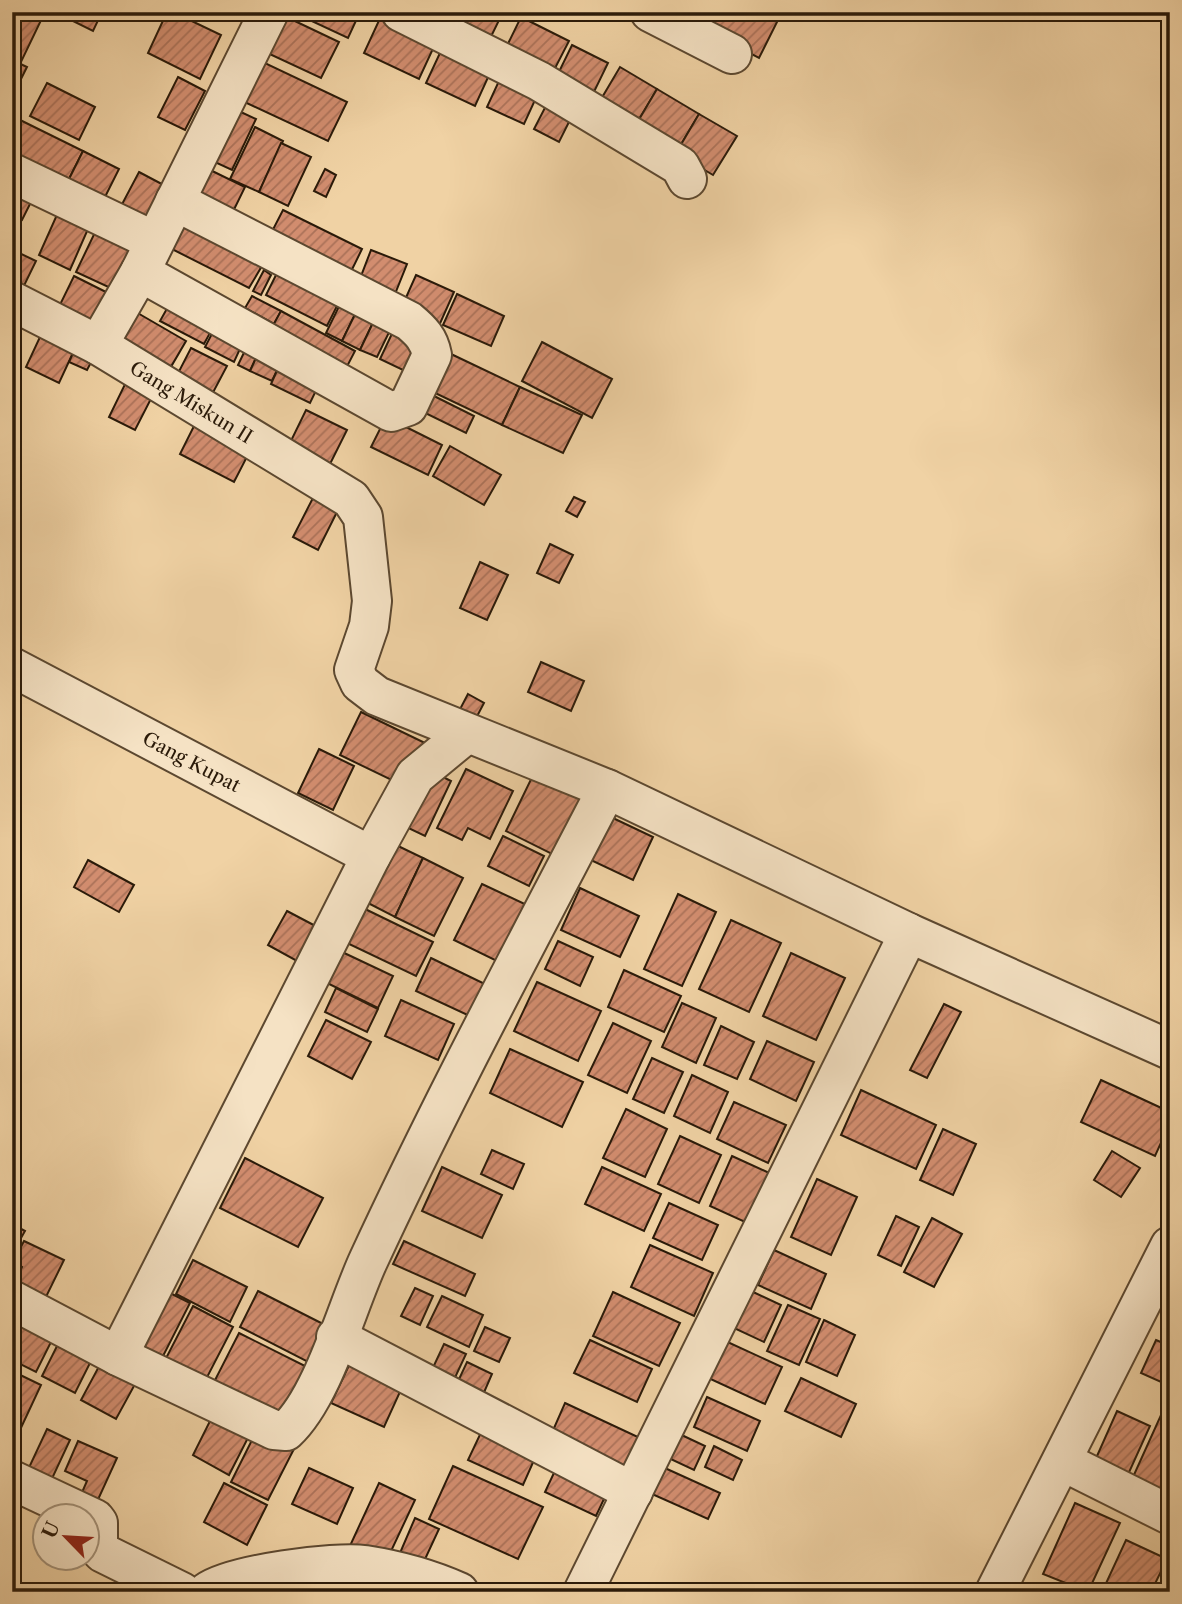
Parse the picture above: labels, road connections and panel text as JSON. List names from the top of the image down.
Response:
{
  "streets": {
    "street": ["Gang Miskun II", "Gang Kupat"]
  },
  "north": "top left"
}
